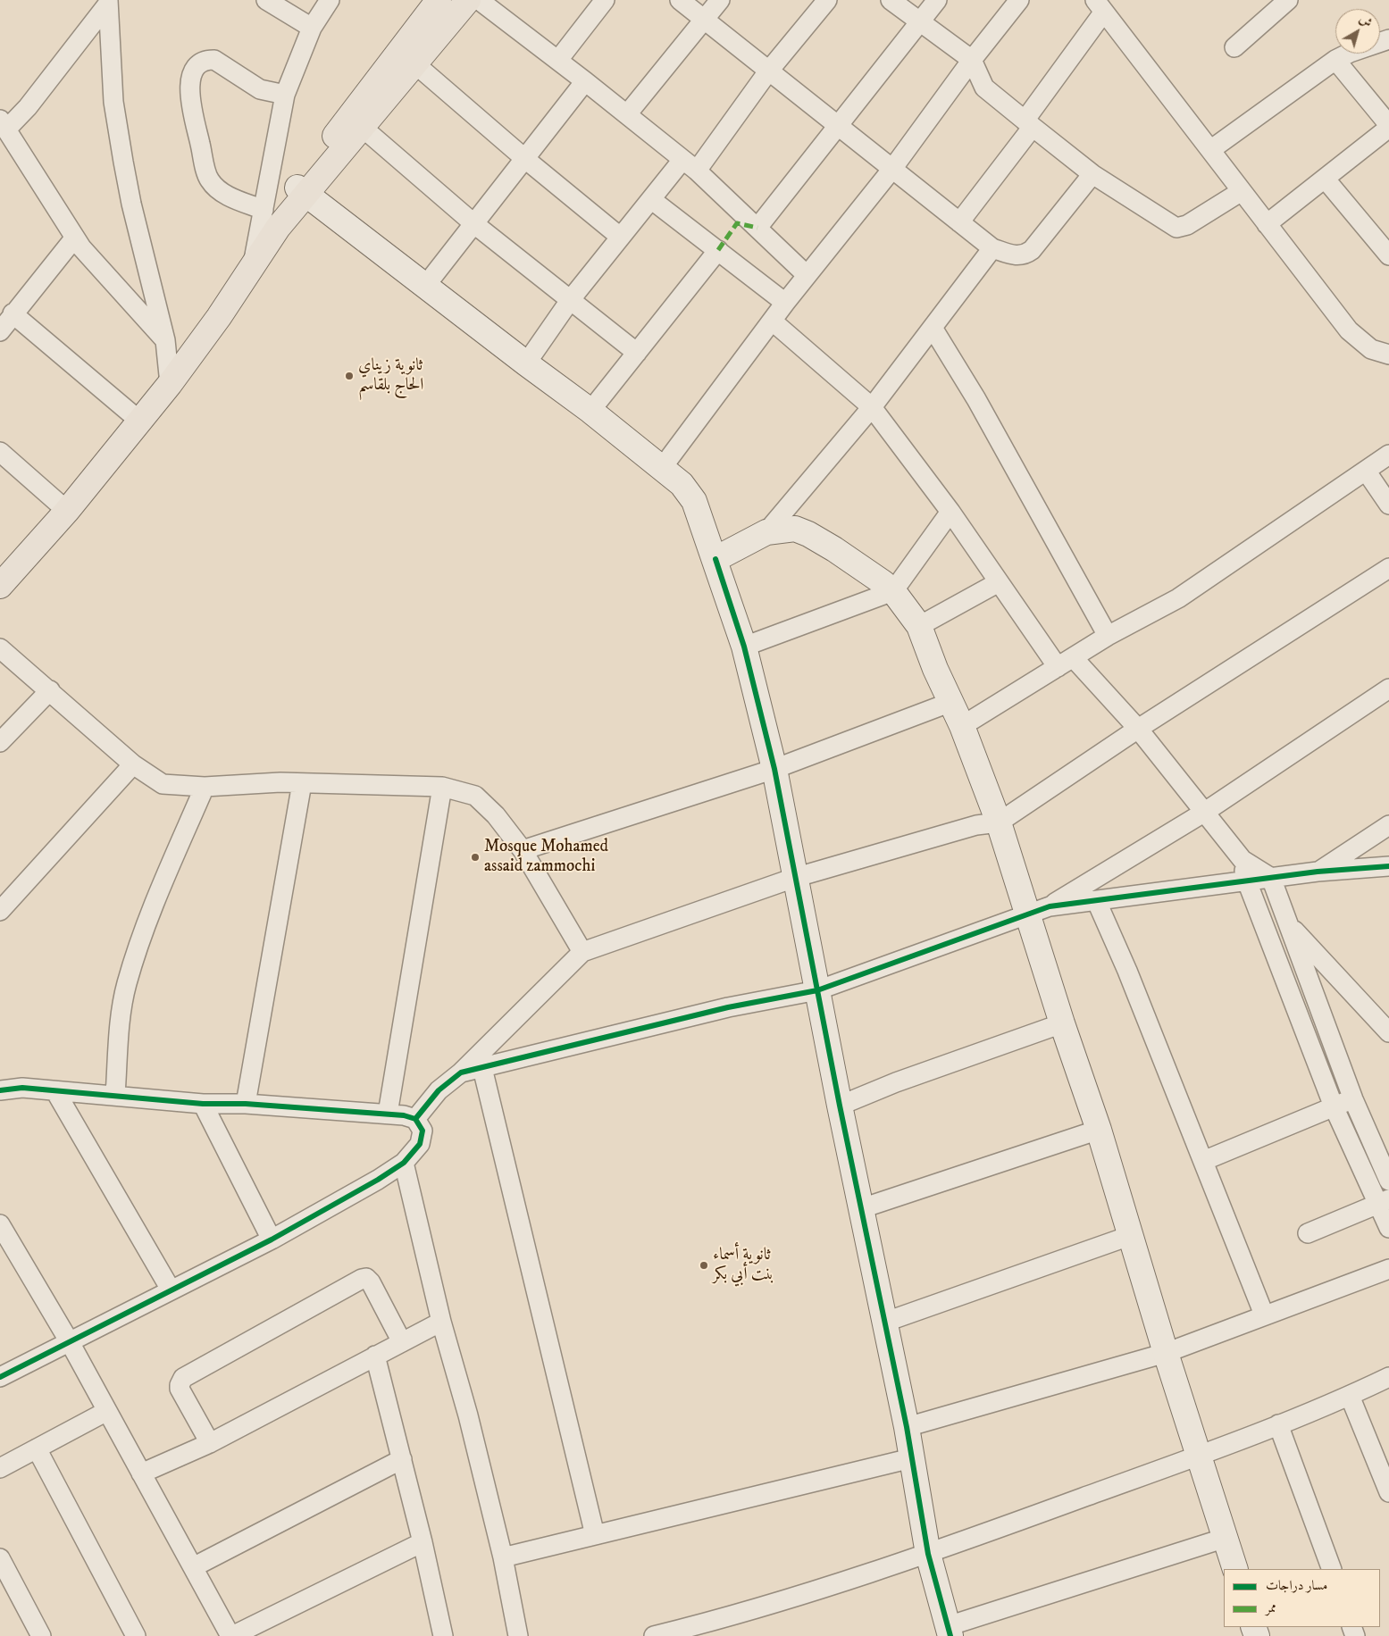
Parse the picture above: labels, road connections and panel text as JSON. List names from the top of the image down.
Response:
{
  "places": ["ثانوية زيناي الحاج بلقاسم", "Mosque Mohamed assaid zammochi", "ثانوية أسماء بنت أبي بكر"],
  "legend": ["مسار دراجات", "ممر"],
  "north": "top right"
}
